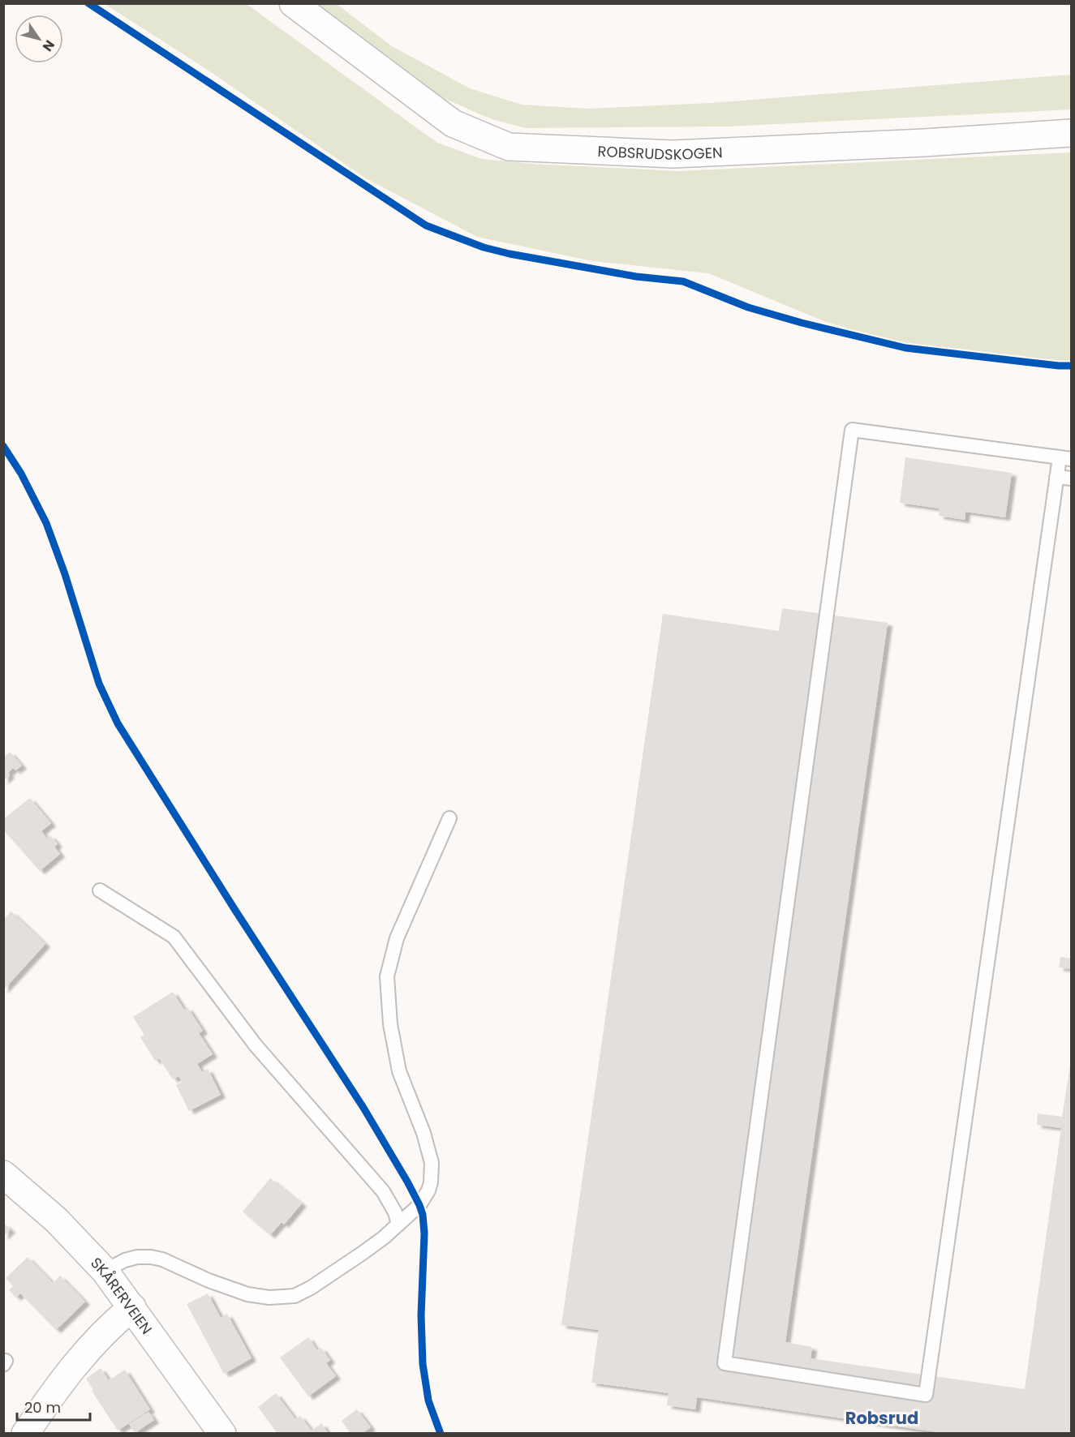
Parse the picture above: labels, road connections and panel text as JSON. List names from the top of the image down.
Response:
{
  "streets": {
    "street": ["ROBSRUDSKOGEN", "SKÅRERVEIEN"]
  },
  "districts": ["Robsrud"],
  "scale_bar": "20 m",
  "north": "bottom right"
}
